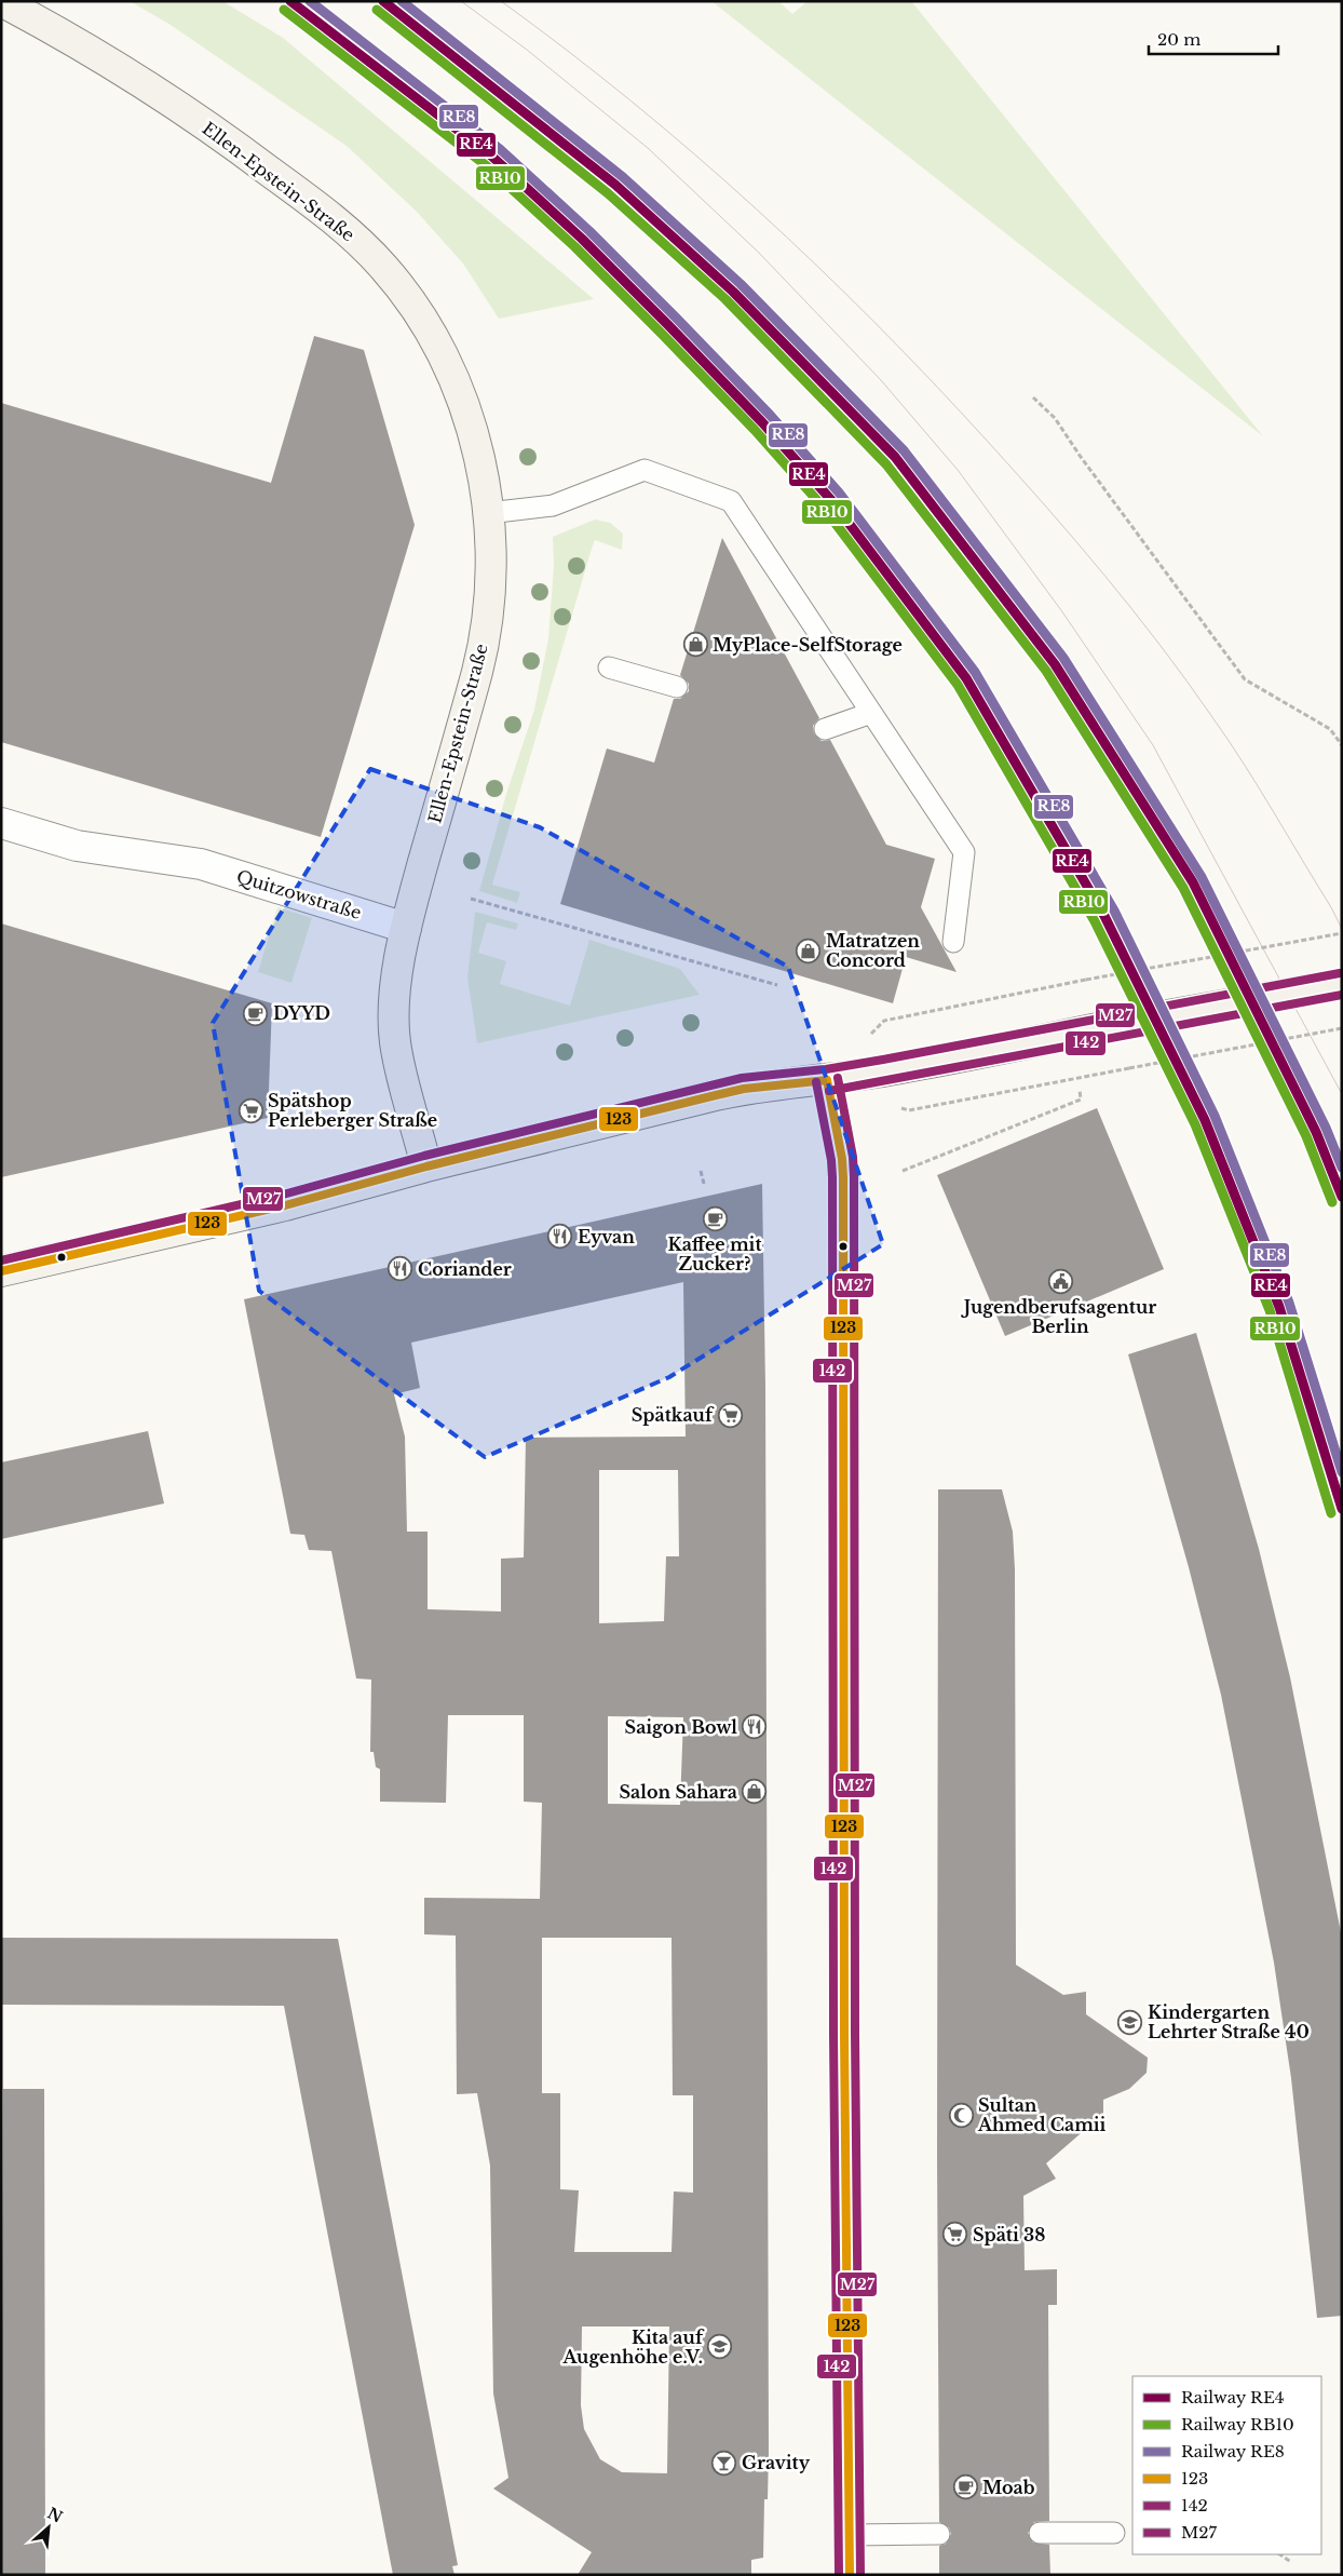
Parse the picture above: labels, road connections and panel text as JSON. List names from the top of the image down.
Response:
{
  "streets": {
    "main road": ["Ellen-Epstein-Straße"],
    "street": ["Quitzowstraße"]
  },
  "crossings": [
    ["Ellen-Epstein-Straße", "Quitzowstraße"]
  ],
  "places": {
    "shop": ["MyPlace-SelfStorage", "Matratzen Concord", "Salon Sahara"],
    "cafe": ["DYYD", "Kaffee mit Zucker?", "Moab"],
    "supermarket": ["Spätshop Perleberger Straße", "Spätkauf", "Späti 38"],
    "restaurant": ["Eyvan", "Coriander", "Saigon Bowl"],
    "public building": ["Jugendberufsagentur Berlin"],
    "school or university": ["Kindergarten Lehrter Straße 40", "Kita auf Augenhöhe e.V."],
    "mosque": ["Sultan Ahmed Camii"],
    "bar": ["Gravity"]
  },
  "lines": [
    "rail line RE4",
    "rail line RE8",
    "rail line RB10",
    "transit line M27",
    "transit line 142",
    "transit line 123"
  ],
  "legend": [
    "Railway RE4",
    "Railway RB10",
    "Railway RE8",
    "123",
    "142",
    "M27"
  ],
  "scale_bar": "20 m",
  "north": "top right"
}
